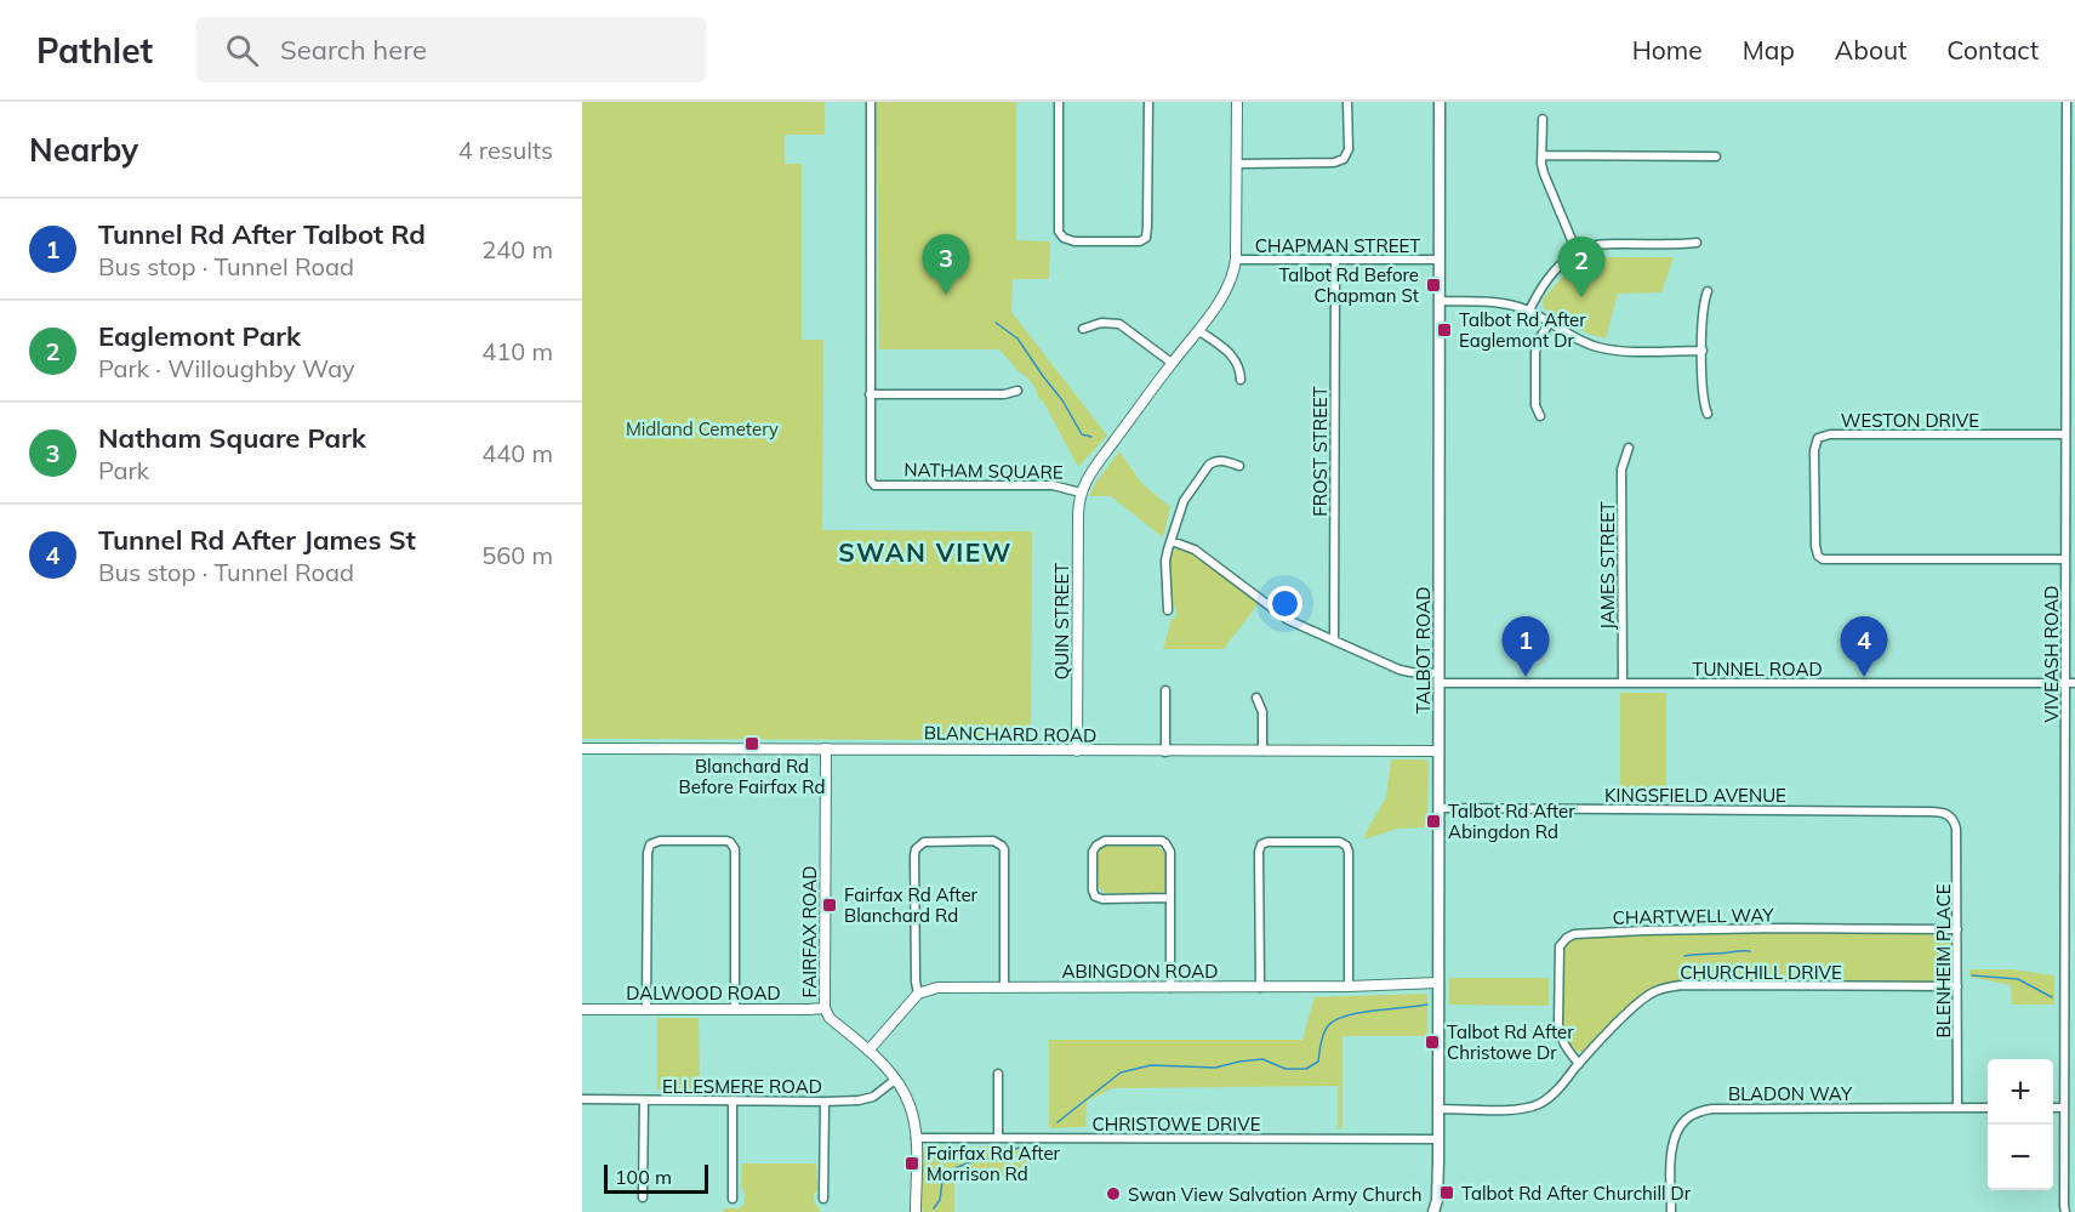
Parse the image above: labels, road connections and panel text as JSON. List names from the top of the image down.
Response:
{
  "streets": {
    "main road": ["TALBOT ROAD"],
    "street": [
      "CHAPMAN STREET",
      "WESTON DRIVE",
      "FROST STREET",
      "NATHAM SQUARE",
      "JAMES STREET",
      "QUIN STREET",
      "VIVEASH ROAD",
      "TUNNEL ROAD",
      "BLANCHARD ROAD",
      "KINGSFIELD AVENUE",
      "CHARTWELL WAY",
      "FAIRFAX ROAD",
      "BLENHEIM PLACE",
      "ABINGDON ROAD",
      "CHURCHILL DRIVE",
      "DALWOOD ROAD",
      "ELLESMERE ROAD",
      "BLADON WAY",
      "CHRISTOWE DRIVE"
    ]
  },
  "crossings": [
    ["CHAPMAN STREET", "FROST STREET"],
    ["CHAPMAN STREET", "NATHAM SQUARE"],
    ["CHAPMAN STREET", "TALBOT ROAD"],
    ["WESTON DRIVE", "VIVEASH ROAD"],
    ["FROST STREET", "TUNNEL ROAD"],
    ["NATHAM SQUARE", "QUIN STREET"],
    ["JAMES STREET", "TUNNEL ROAD"],
    ["QUIN STREET", "BLANCHARD ROAD"],
    ["TALBOT ROAD", "TUNNEL ROAD"],
    ["TALBOT ROAD", "BLANCHARD ROAD"],
    ["TALBOT ROAD", "KINGSFIELD AVENUE"],
    ["TALBOT ROAD", "ABINGDON ROAD"],
    ["TALBOT ROAD", "CHURCHILL DRIVE"],
    ["TALBOT ROAD", "CHRISTOWE DRIVE"],
    ["VIVEASH ROAD", "TUNNEL ROAD"],
    ["BLANCHARD ROAD", "FAIRFAX ROAD"],
    ["KINGSFIELD AVENUE", "BLENHEIM PLACE"],
    ["CHARTWELL WAY", "BLENHEIM PLACE"],
    ["CHARTWELL WAY", "CHURCHILL DRIVE"],
    ["FAIRFAX ROAD", "DALWOOD ROAD"],
    ["FAIRFAX ROAD", "ELLESMERE ROAD"],
    ["FAIRFAX ROAD", "CHRISTOWE DRIVE"],
    ["BLENHEIM PLACE", "CHURCHILL DRIVE"],
    ["BLENHEIM PLACE", "BLADON WAY"]
  ],
  "districts": ["SWAN VIEW"],
  "parks": ["Midland Cemetery"],
  "places": {
    "transit": [
      "Talbot Rd Before Chapman St",
      "Talbot Rd After Eaglemont Dr",
      "Blanchard Rd Before Fairfax Rd",
      "Talbot Rd After Abingdon Rd",
      "Fairfax Rd After Blanchard Rd",
      "Talbot Rd After Christowe Dr",
      "Fairfax Rd After Morrison Rd",
      "Talbot Rd After Churchill Dr"
    ],
    "other": ["Swan View Salvation Army Church"]
  },
  "scale_bar": "100 m",
  "page": {
    "header": "Pathlet",
    "search": "Search here",
    "nav": [
      "Home",
      "Map",
      "About",
      "Contact"
    ],
    "heading": ["Nearby", "4 results"],
    "list": [
      {
        "mark": "1",
        "name": "Tunnel Rd After Talbot Rd",
        "note": "Bus stop · Tunnel Road",
        "value": "240 m"
      },
      {
        "mark": "2",
        "name": "Eaglemont Park",
        "note": "Park · Willoughby Way",
        "value": "410 m"
      },
      {
        "mark": "3",
        "name": "Natham Square Park",
        "note": "Park",
        "value": "440 m"
      },
      {
        "mark": "4",
        "name": "Tunnel Rd After James St",
        "note": "Bus stop · Tunnel Road",
        "value": "560 m"
      }
    ],
    "pins": [
      "3",
      "2",
      "1",
      "4"
    ],
    "map_buttons": ["+", "−"],
    "scale": "100 m"
  }
}
